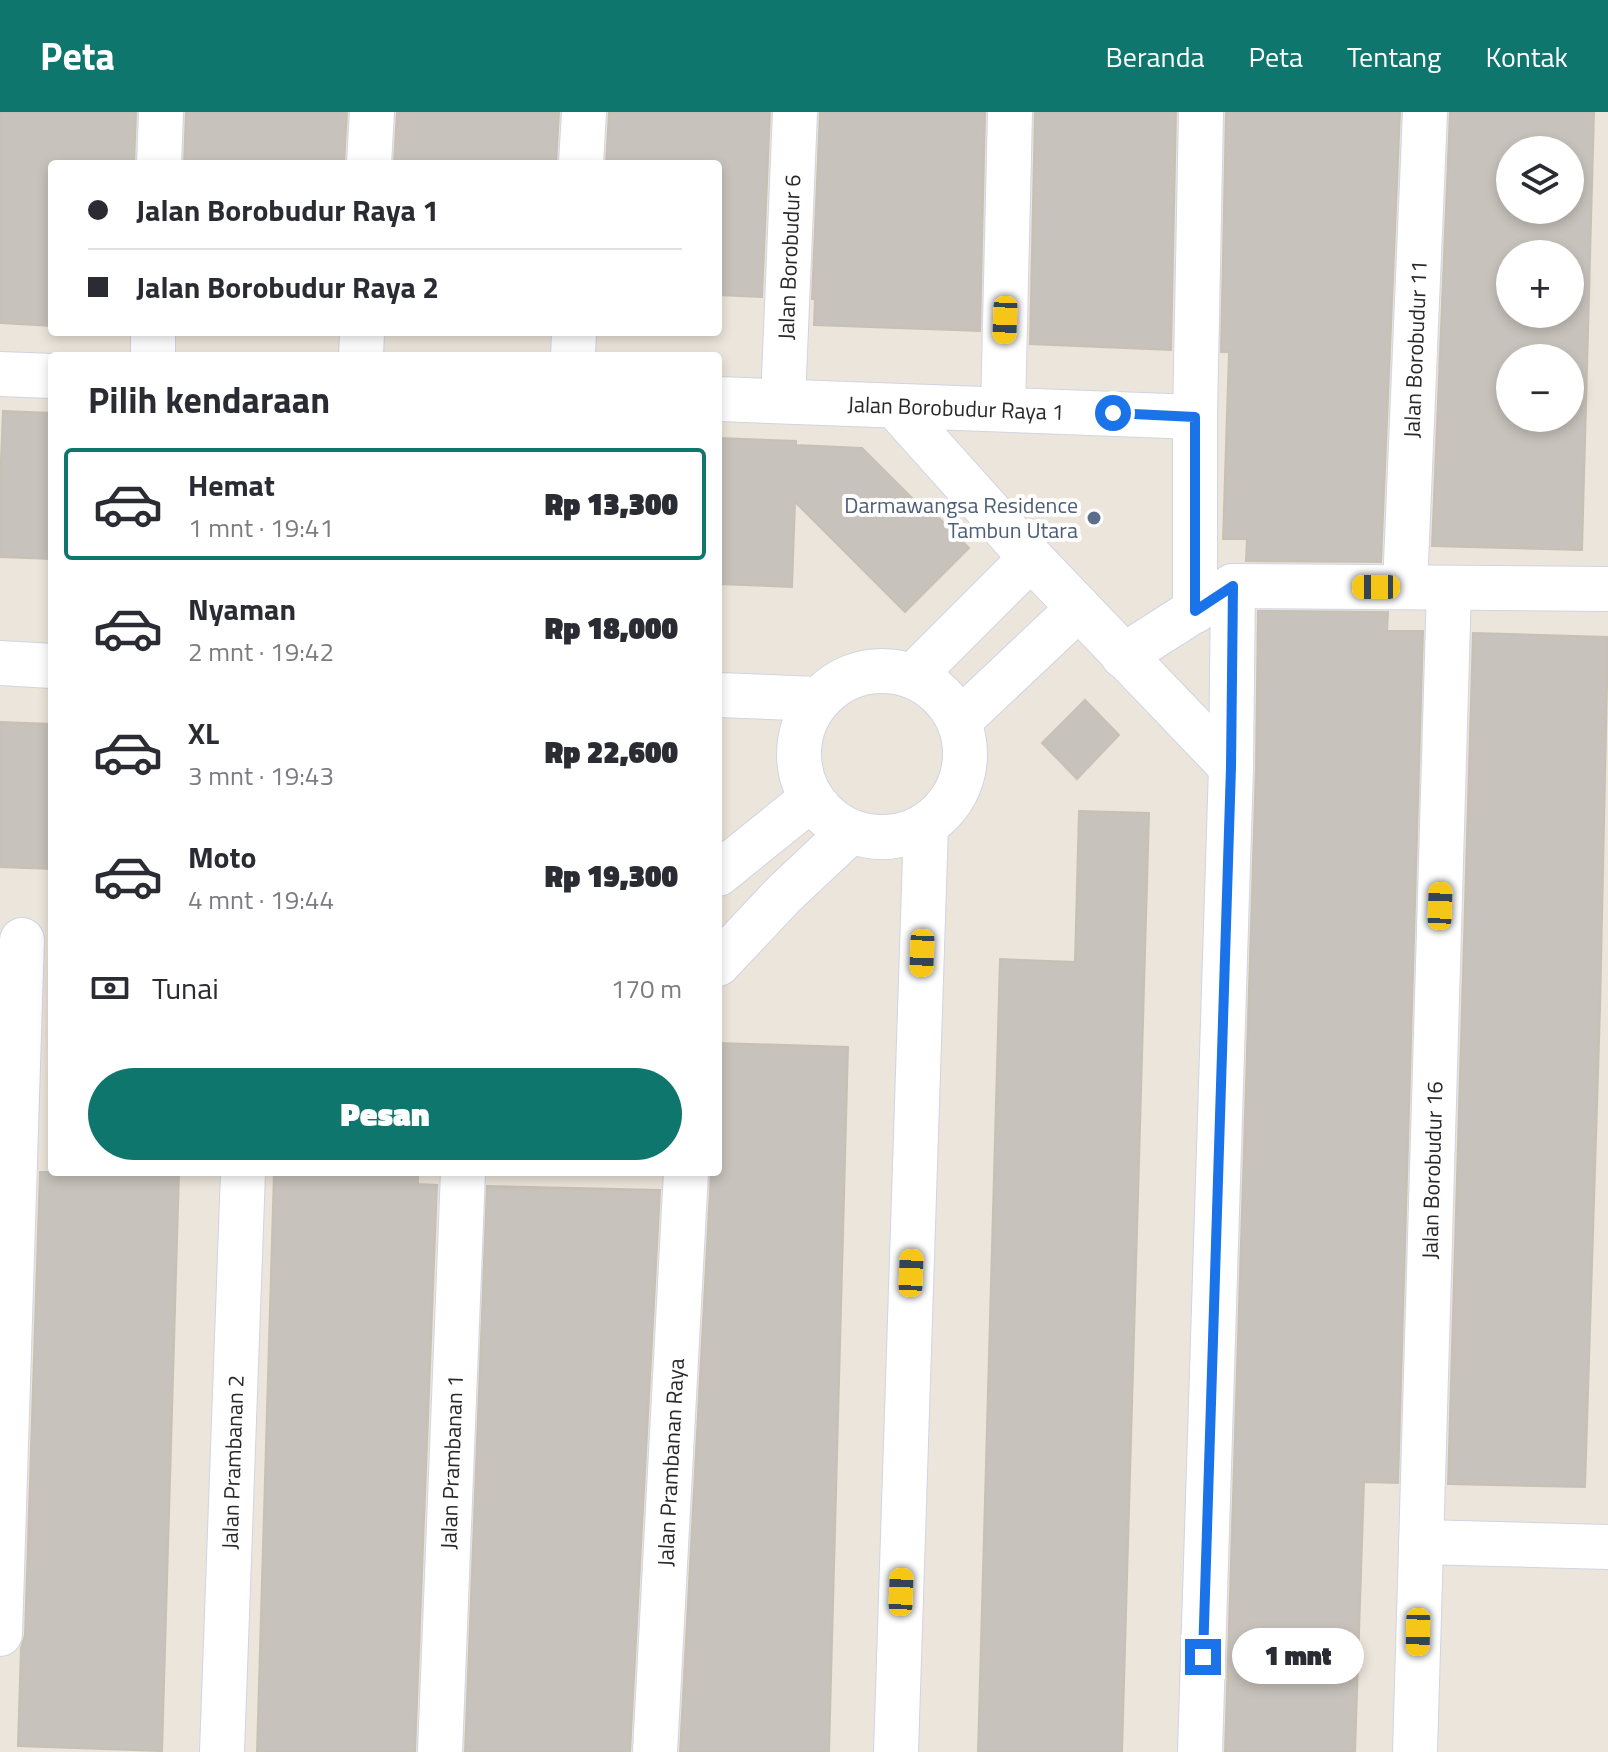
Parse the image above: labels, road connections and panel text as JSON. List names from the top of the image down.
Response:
{
  "streets": {
    "street": [
      "Jalan Borobudur 6",
      "Jalan Borobudur 11",
      "Jalan Borobudur Raya 1",
      "Jalan Borobudur 16",
      "Jalan Prambanan 2",
      "Jalan Prambanan 1",
      "Jalan Prambanan Raya"
    ]
  },
  "crossings": [
    ["Jalan Borobudur 6", "Jalan Borobudur Raya 1"]
  ],
  "places": ["Darmawangsa Residence Tambun Utara"],
  "page": {
    "header": "Peta",
    "nav": [
      "Beranda",
      "Peta",
      "Tentang",
      "Kontak"
    ],
    "map_buttons": ["+", "−"],
    "banner": ["Jalan Borobudur Raya 1", "Jalan Borobudur Raya 2"],
    "heading": "Pilih kendaraan",
    "list": [
      {
        "name": "Hemat",
        "note": "1 mnt · 19:41",
        "value": "Rp 13,300"
      },
      {
        "name": "Nyaman",
        "note": "2 mnt · 19:42",
        "value": "Rp 18,000"
      },
      {
        "name": "XL",
        "note": "3 mnt · 19:43",
        "value": "Rp 22,600"
      },
      {
        "name": "Moto",
        "note": "4 mnt · 19:44",
        "value": "Rp 19,300"
      }
    ],
    "pay": ["Tunai", "170 m"],
    "buttons": "Pesan",
    "bubble": "1 mnt"
  }
}
